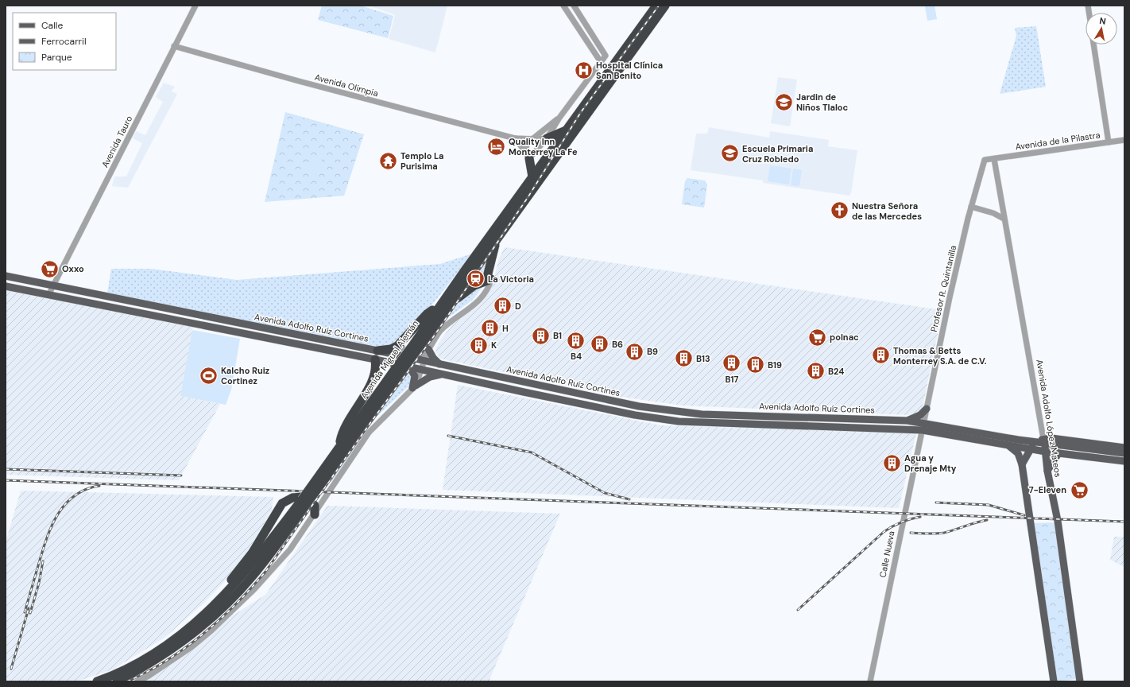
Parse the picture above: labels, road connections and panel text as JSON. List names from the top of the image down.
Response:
{
  "streets": {
    "highway": ["Avenida Miguel Alemán"],
    "main road": ["Avenida Adolfo Ruíz Cortines", "Avenida Adolfo López Mateos"],
    "street": [
      "Avenida Olimpia",
      "Avenida de la Pilastra",
      "Avenida Tauro",
      "Profesor R. Quintanilla",
      "Calle Nueva"
    ]
  },
  "crossings": [
    ["Avenida Olimpia", "Avenida Tauro"],
    ["Avenida de la Pilastra", "Profesor R. Quintanilla"],
    ["Avenida de la Pilastra", "Avenida Adolfo López Mateos"],
    ["Avenida Tauro", "Avenida Adolfo Ruíz Cortines"],
    ["Profesor R. Quintanilla", "Avenida Adolfo Ruíz Cortines"],
    ["Profesor R. Quintanilla", "Calle Nueva"],
    ["Avenida Adolfo Ruíz Cortines", "Avenida Miguel Alemán"],
    ["Avenida Adolfo Ruíz Cortines", "Avenida Adolfo López Mateos"],
    ["Avenida Adolfo Ruíz Cortines", "Calle Nueva"]
  ],
  "places": {
    "hospital": ["Hospital Clínica San Benito"],
    "school or university": ["Jardin de Niños Tlaloc", "Escuela Primaria Cruz Robledo"],
    "hotel": ["Quality Inn Monterrey La Fe"],
    "temple": ["Templo La Purisima"],
    "church": ["Nuestra Señora de las Mercedes"],
    "supermarket": ["Oxxo", "polnac", "7-Eleven"],
    "station": ["La Victoria"],
    "building": [
      "D",
      "H",
      "B1",
      "B4",
      "B6",
      "K",
      "B9",
      "Thomas & Betts Monterrey S.A. de C.V.",
      "B13",
      "B17",
      "B19",
      "B24",
      "Agua y Drenaje Mty"
    ],
    "sports": ["Kalcho Ruiz Cortinez"]
  },
  "legend": ["Calle", "Ferrocarril", "Parque"],
  "north": "top"
}
